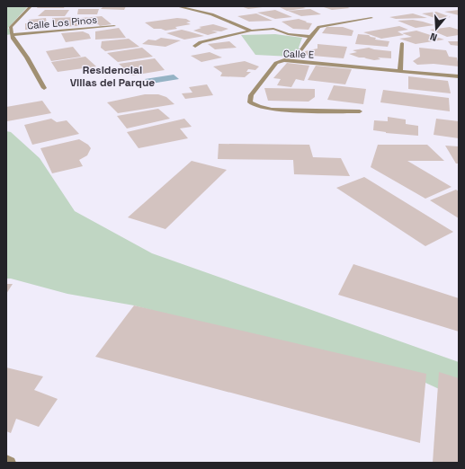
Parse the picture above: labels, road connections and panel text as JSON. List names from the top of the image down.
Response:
{
  "streets": {
    "street": ["Calle Los Pinos", "Calle E"]
  },
  "districts": ["Residencial Villas del Parque"],
  "north": "bottom"
}
